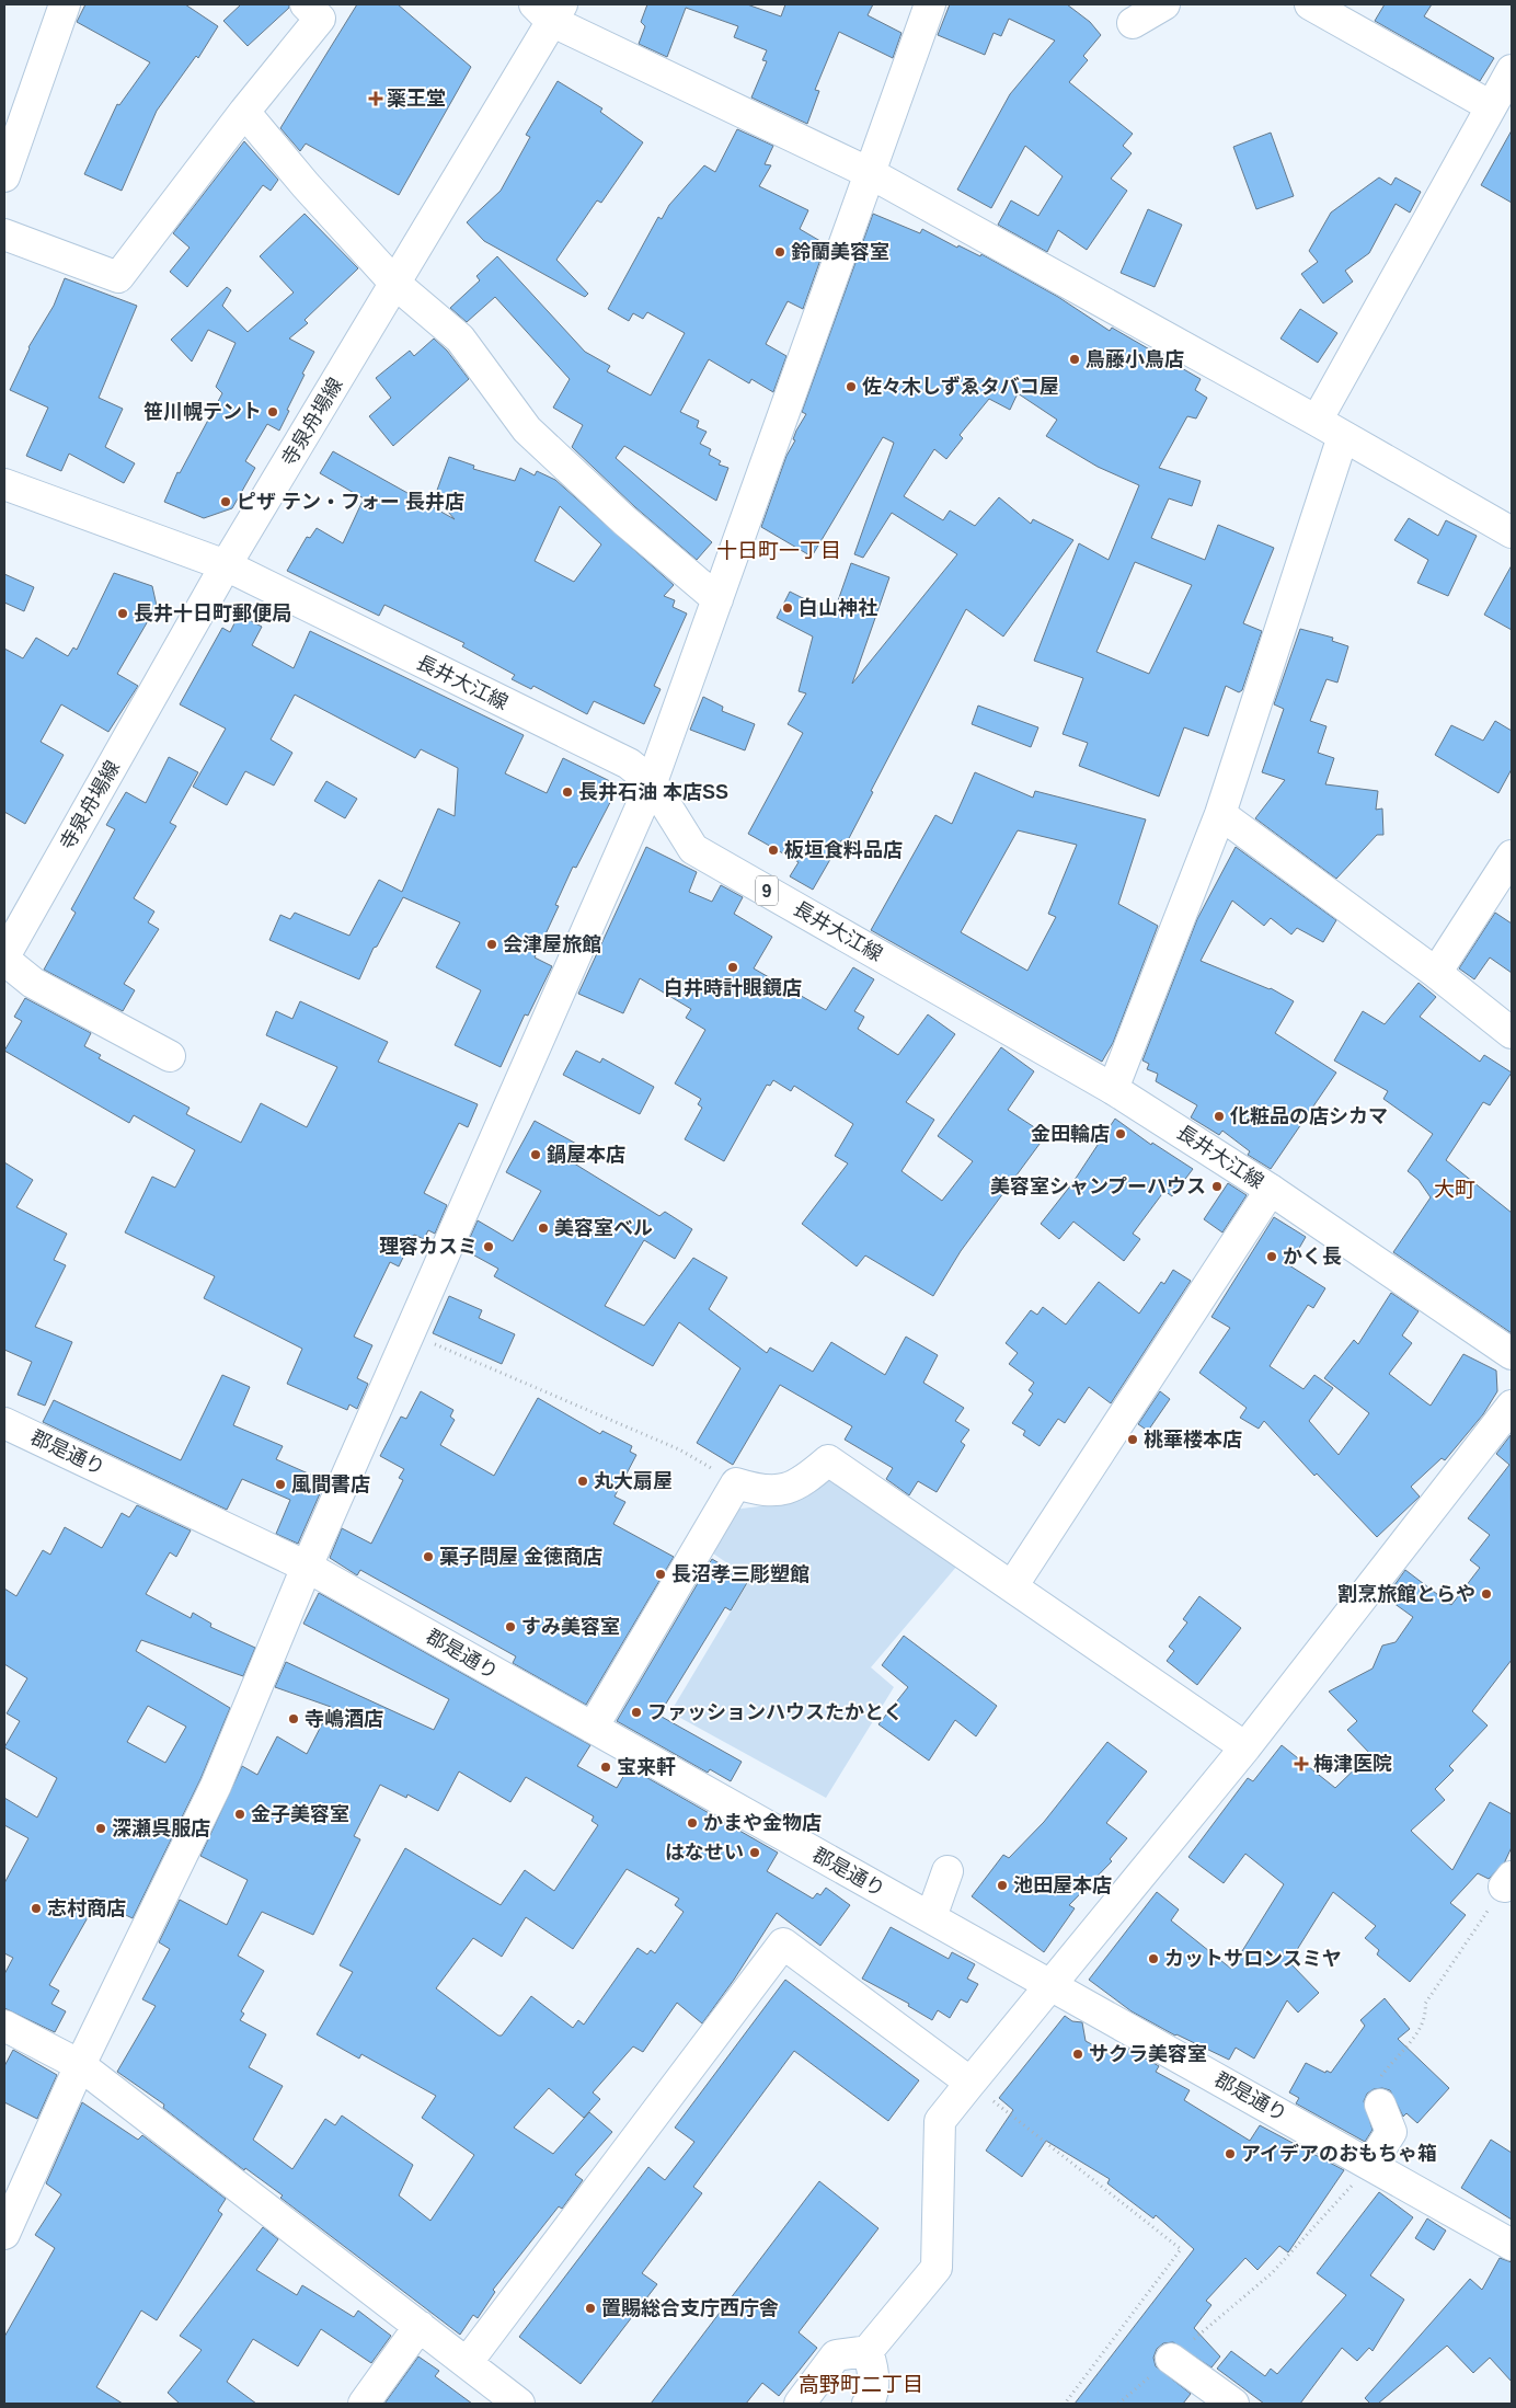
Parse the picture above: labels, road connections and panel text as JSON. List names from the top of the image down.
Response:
{
  "streets": {
    "street": [
      "寺泉舟場線",
      "長井大江線",
      "9",
      "郡是通り"
    ]
  },
  "crossings": [
    ["寺泉舟場線", "長井大江線"]
  ],
  "districts": ["十日町一丁目", "大町", "高野町二丁目"],
  "places": {
    "health": ["薬王堂", "梅津医院"],
    "other": [
      "鈴蘭美容室",
      "鳥藤小鳥店",
      "佐々木しずゑタバコ屋",
      "笹川幌テント",
      "ピザ テン・フォー 長井店",
      "白山神社",
      "長井十日町郵便局",
      "長井石油 本店SS",
      "板垣食料品店",
      "会津屋旅館",
      "白井時計眼鏡店",
      "化粧品の店シカマ",
      "金田輪店",
      "鍋屋本店",
      "美容室シャンプーハウス",
      "美容室ベル",
      "理容カスミ",
      "かく長",
      "桃華楼本店",
      "丸大扇屋",
      "風間書店",
      "菓子問屋 金徳商店",
      "長沼孝三彫塑館",
      "割烹旅館とらや",
      "すみ美容室",
      "ファッションハウスたかとく",
      "寺嶋酒店",
      "宝来軒",
      "金子美容室",
      "かまや金物店",
      "深瀬呉服店",
      "はなせい",
      "池田屋本店",
      "志村商店",
      "カットサロンスミヤ",
      "サクラ美容室",
      "アイデアのおもちゃ箱",
      "置賜総合支庁西庁舎"
    ]
  }
}
